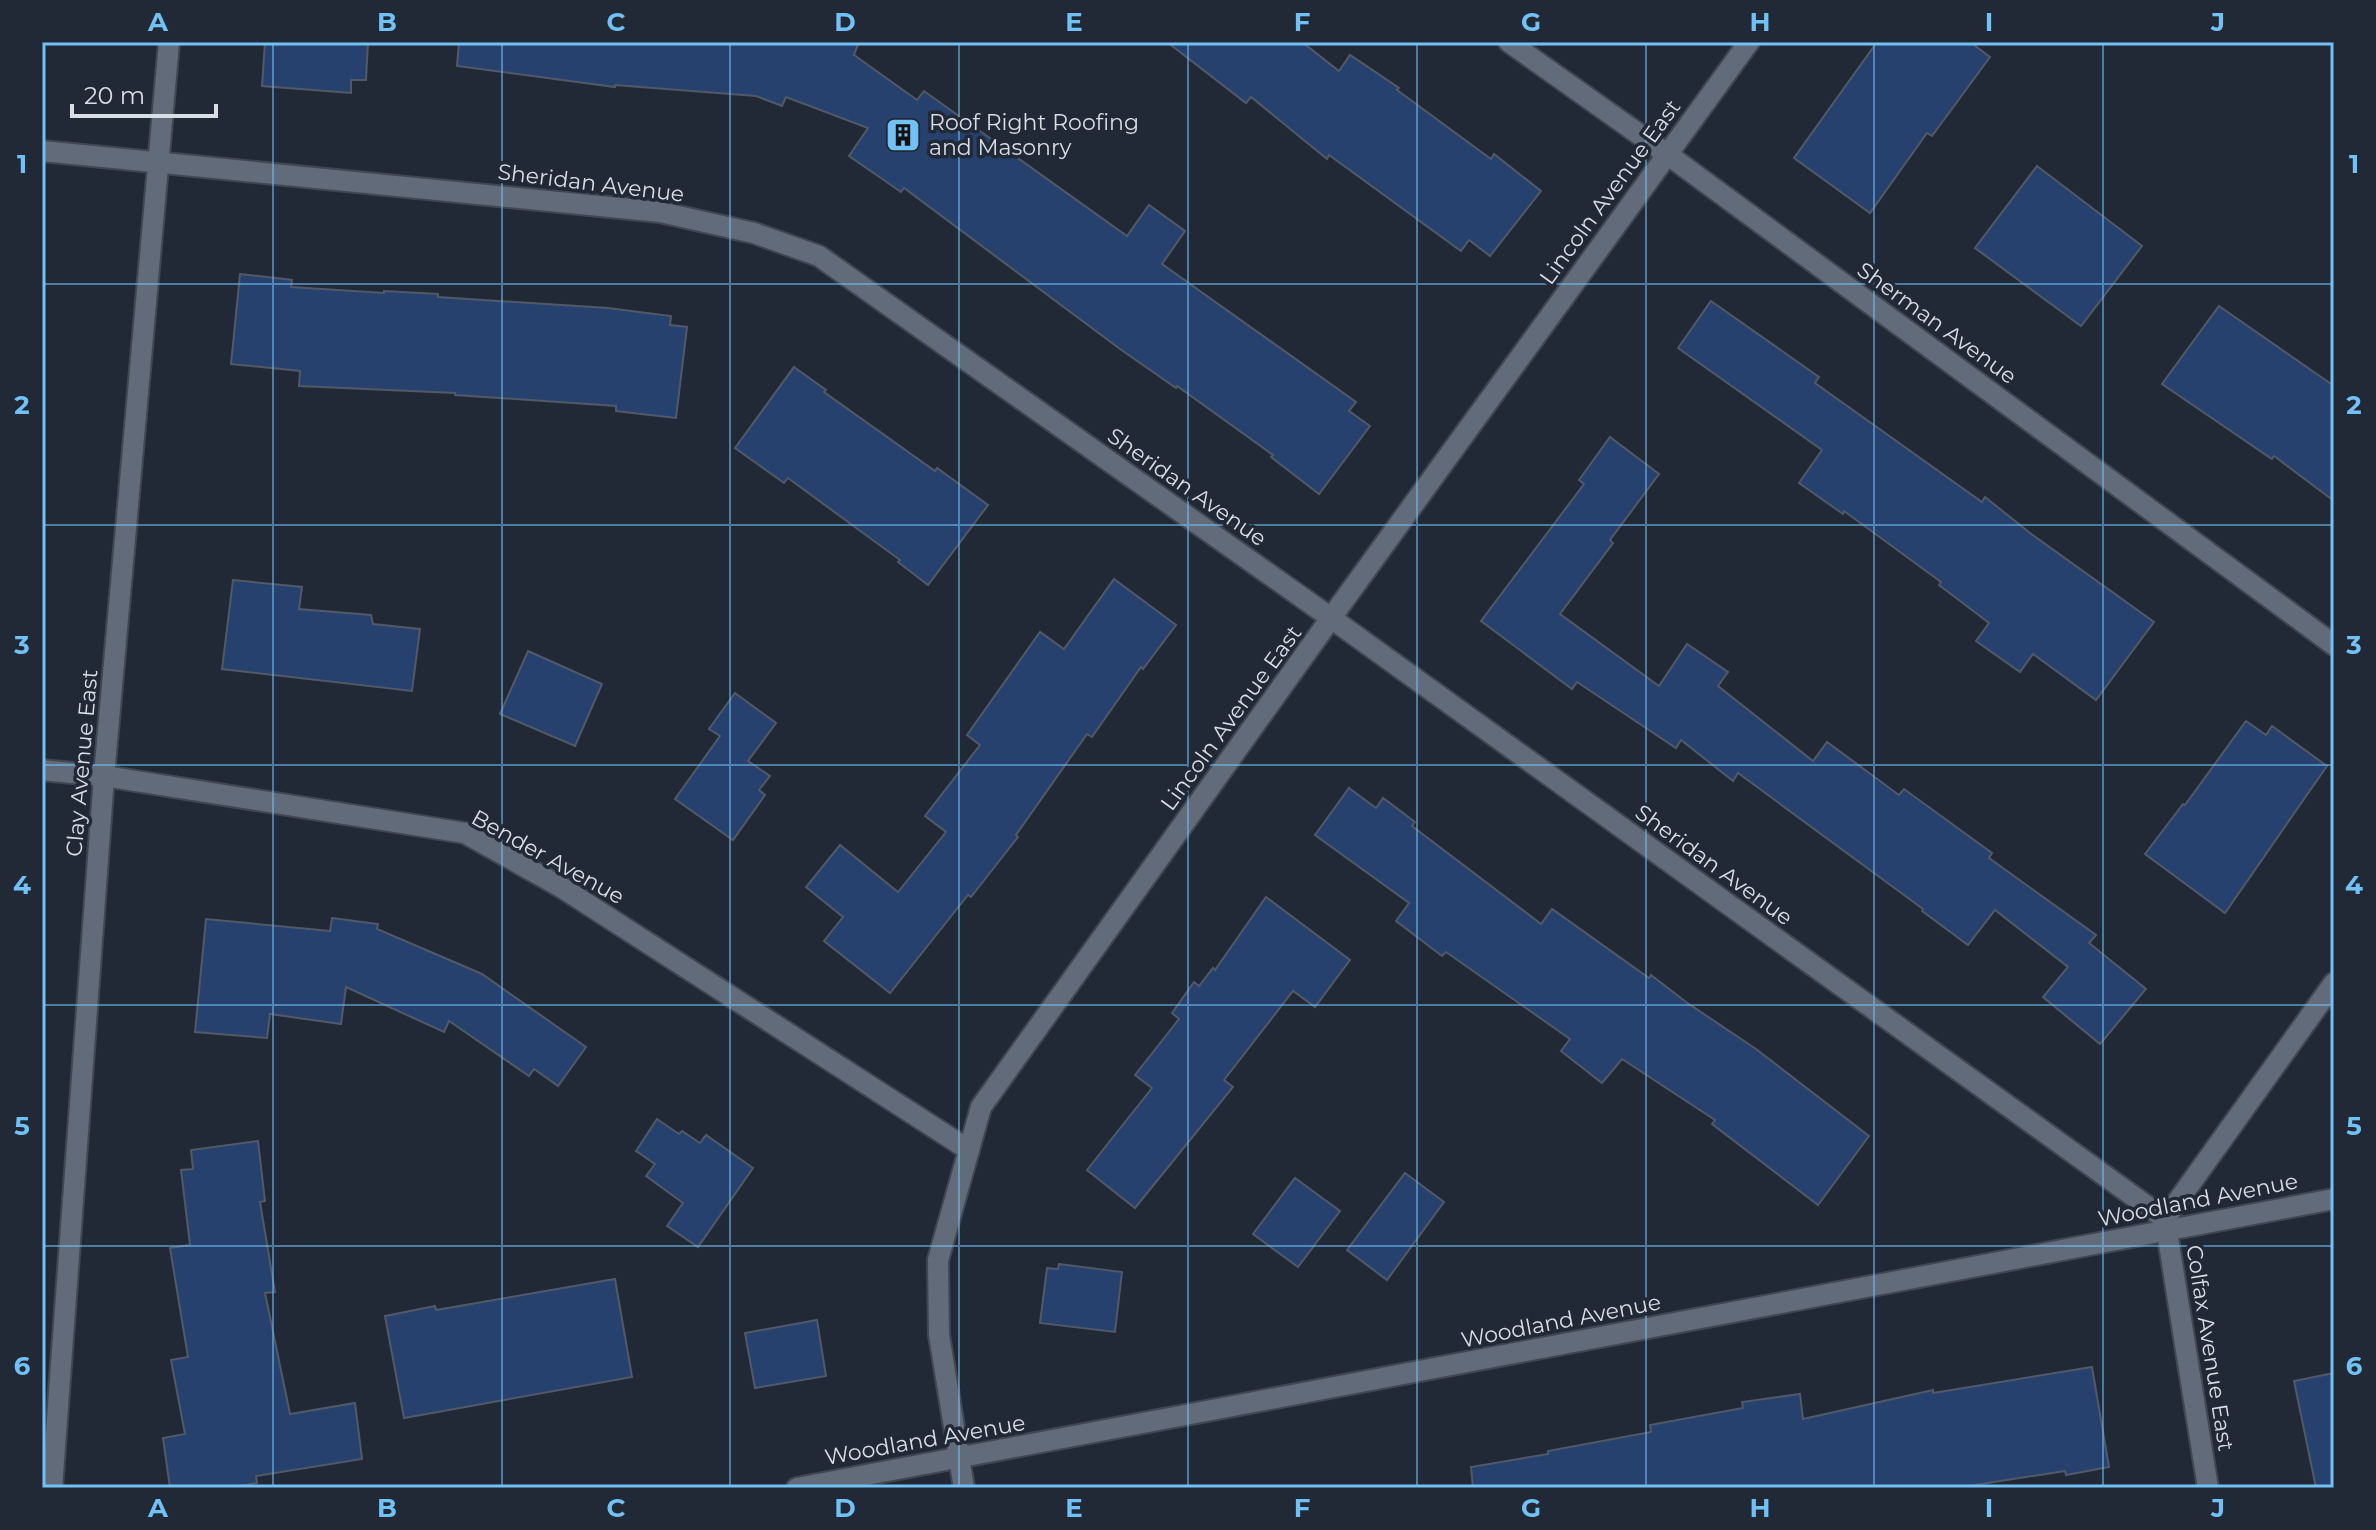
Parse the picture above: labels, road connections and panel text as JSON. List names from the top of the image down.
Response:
{
  "streets": {
    "street": [
      "Sheridan Avenue",
      "Lincoln Avenue East",
      "Sherman Avenue",
      "Clay Avenue East",
      "Bender Avenue",
      "Woodland Avenue",
      "Colfax Avenue East"
    ]
  },
  "crossings": [
    ["Sheridan Avenue", "Lincoln Avenue East"],
    ["Sheridan Avenue", "Clay Avenue East"],
    ["Sheridan Avenue", "Woodland Avenue"],
    ["Sheridan Avenue", "Colfax Avenue East"],
    ["Lincoln Avenue East", "Sherman Avenue"],
    ["Lincoln Avenue East", "Bender Avenue"],
    ["Lincoln Avenue East", "Woodland Avenue"],
    ["Clay Avenue East", "Bender Avenue"],
    ["Woodland Avenue", "Colfax Avenue East"]
  ],
  "places": {
    "building": ["Roof Right Roofing and Masonry"]
  },
  "scale_bar": "20 m",
  "grid": {
    "columns": [
      "A",
      "B",
      "C",
      "D",
      "E",
      "F",
      "G",
      "H",
      "I",
      "J"
    ],
    "rows": [
      "1",
      "2",
      "3",
      "4",
      "5",
      "6"
    ]
  }
}
